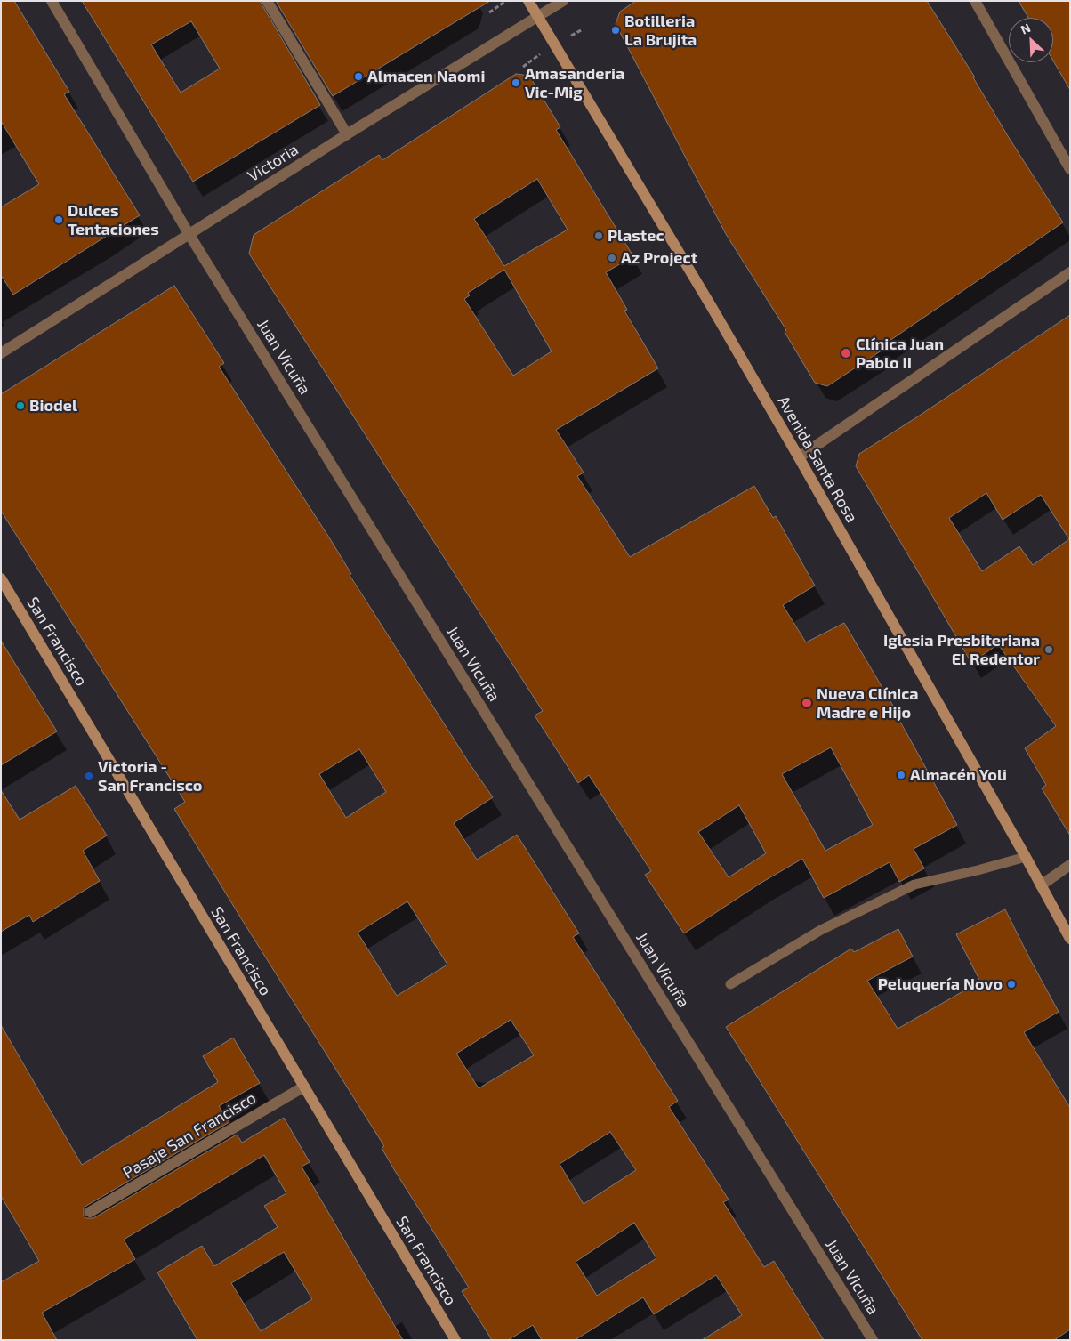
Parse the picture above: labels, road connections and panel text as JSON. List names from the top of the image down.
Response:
{
  "streets": {
    "main road": ["Avenida Santa Rosa", "San Francisco"],
    "street": ["Victoria", "Juan Vicuña", "Pasaje San Francisco"]
  },
  "crossings": [
    ["Victoria", "Juan Vicuña"],
    ["Victoria", "Avenida Santa Rosa"],
    ["San Francisco", "Pasaje San Francisco"]
  ],
  "places": [
    "Botilleria La Brujita",
    "Almacen Naomi",
    "Amasanderia Vic-Mig",
    "Dulces Tentaciones",
    "Plastec",
    "Az Project",
    "Clínica Juan Pablo II",
    "Biodel",
    "Iglesia Presbiteriana El Redentor",
    "Nueva Clínica Madre e Hijo",
    "Almacén Yoli",
    "Victoria - San Francisco",
    "Peluquería Novo"
  ],
  "north": "top left"
}
